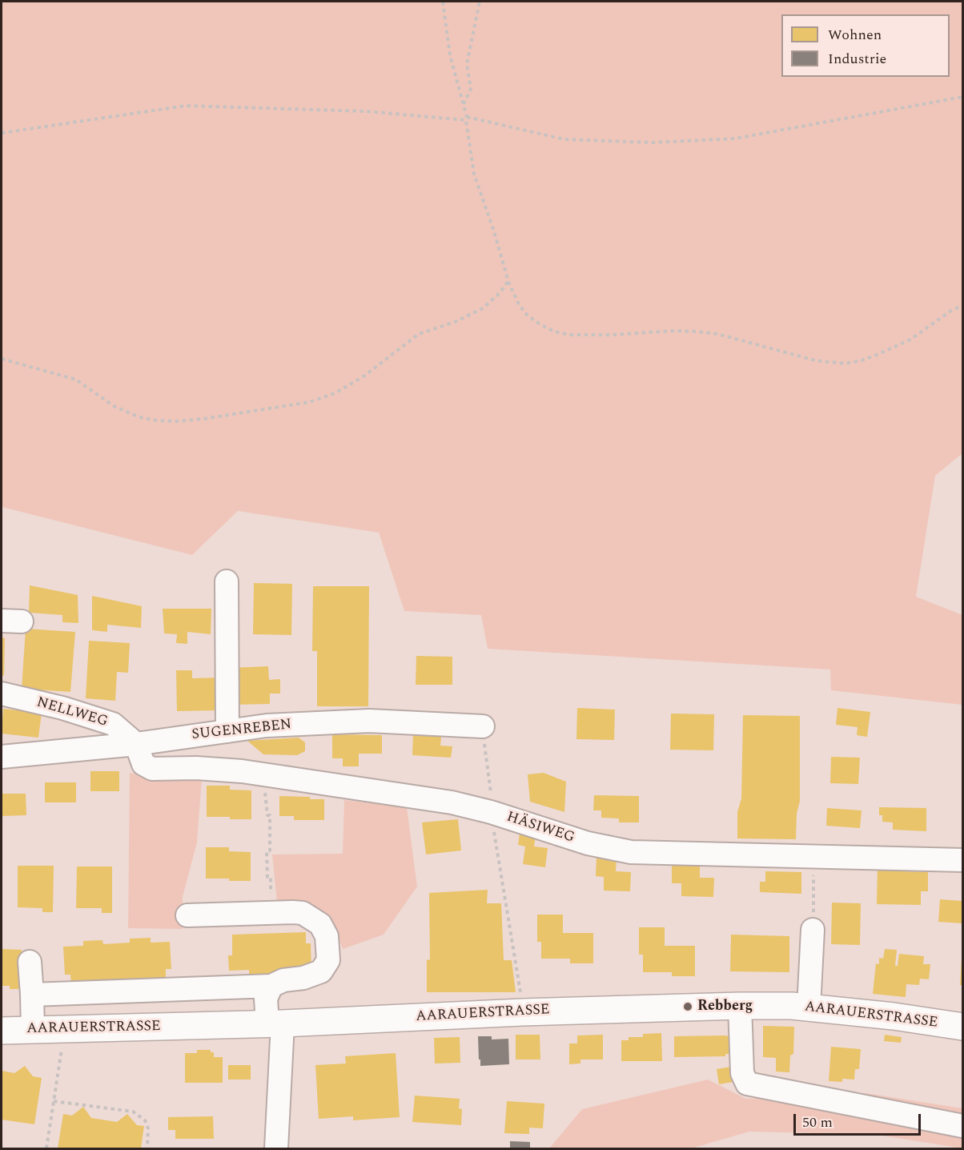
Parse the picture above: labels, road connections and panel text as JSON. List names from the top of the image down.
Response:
{
  "streets": {
    "main road": ["AARAUERSTRASSE"],
    "street": ["NELLWEG", "SUGENREBEN", "HÄSIWEG"]
  },
  "crossings": [
    ["NELLWEG", "SUGENREBEN"],
    ["NELLWEG", "HÄSIWEG"],
    ["SUGENREBEN", "HÄSIWEG"]
  ],
  "places": ["Rebberg"],
  "legend": ["Wohnen", "Industrie"],
  "scale_bar": "50 m"
}
